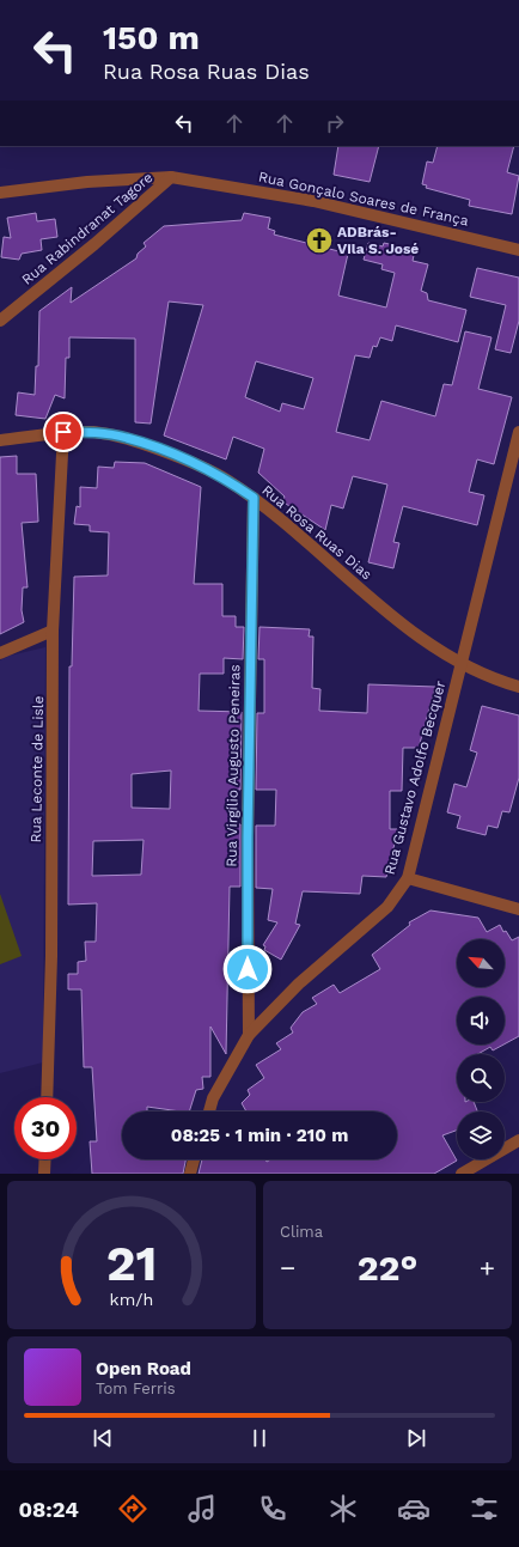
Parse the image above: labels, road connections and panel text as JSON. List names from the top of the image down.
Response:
{
  "streets": {
    "street": [
      "Rua Gonçalo Soares de França",
      "Rua Rabindranat Tagore",
      "Rua Rosa Ruas Dias",
      "Rua Virgílio Augusto Peneiras",
      "Rua Leconte de Lisle",
      "Rua Gustavo Adolfo Becquer"
    ]
  },
  "crossings": [
    ["Rua Gonçalo Soares de França", "Rua Rabindranat Tagore"],
    ["Rua Rosa Ruas Dias", "Rua Virgílio Augusto Peneiras"],
    ["Rua Rosa Ruas Dias", "Rua Leconte de Lisle"],
    ["Rua Rosa Ruas Dias", "Rua Gustavo Adolfo Becquer"],
    ["Rua Virgílio Augusto Peneiras", "Rua Gustavo Adolfo Becquer"]
  ],
  "places": {
    "church": ["ADBrás- Vila S. José"]
  },
  "north": "top left",
  "page": {
    "turn": ["150 m", "Rua Rosa Ruas Dias"],
    "limit": "30",
    "trip": "08:25 · 1 min · 210 m",
    "tile": "Clima",
    "heat": ["−", "22°", "+"],
    "song": ["Open Road", "Tom Ferris"],
    "tabs": "08:24",
    "gauge": ["21", "km/h"]
  }
}
